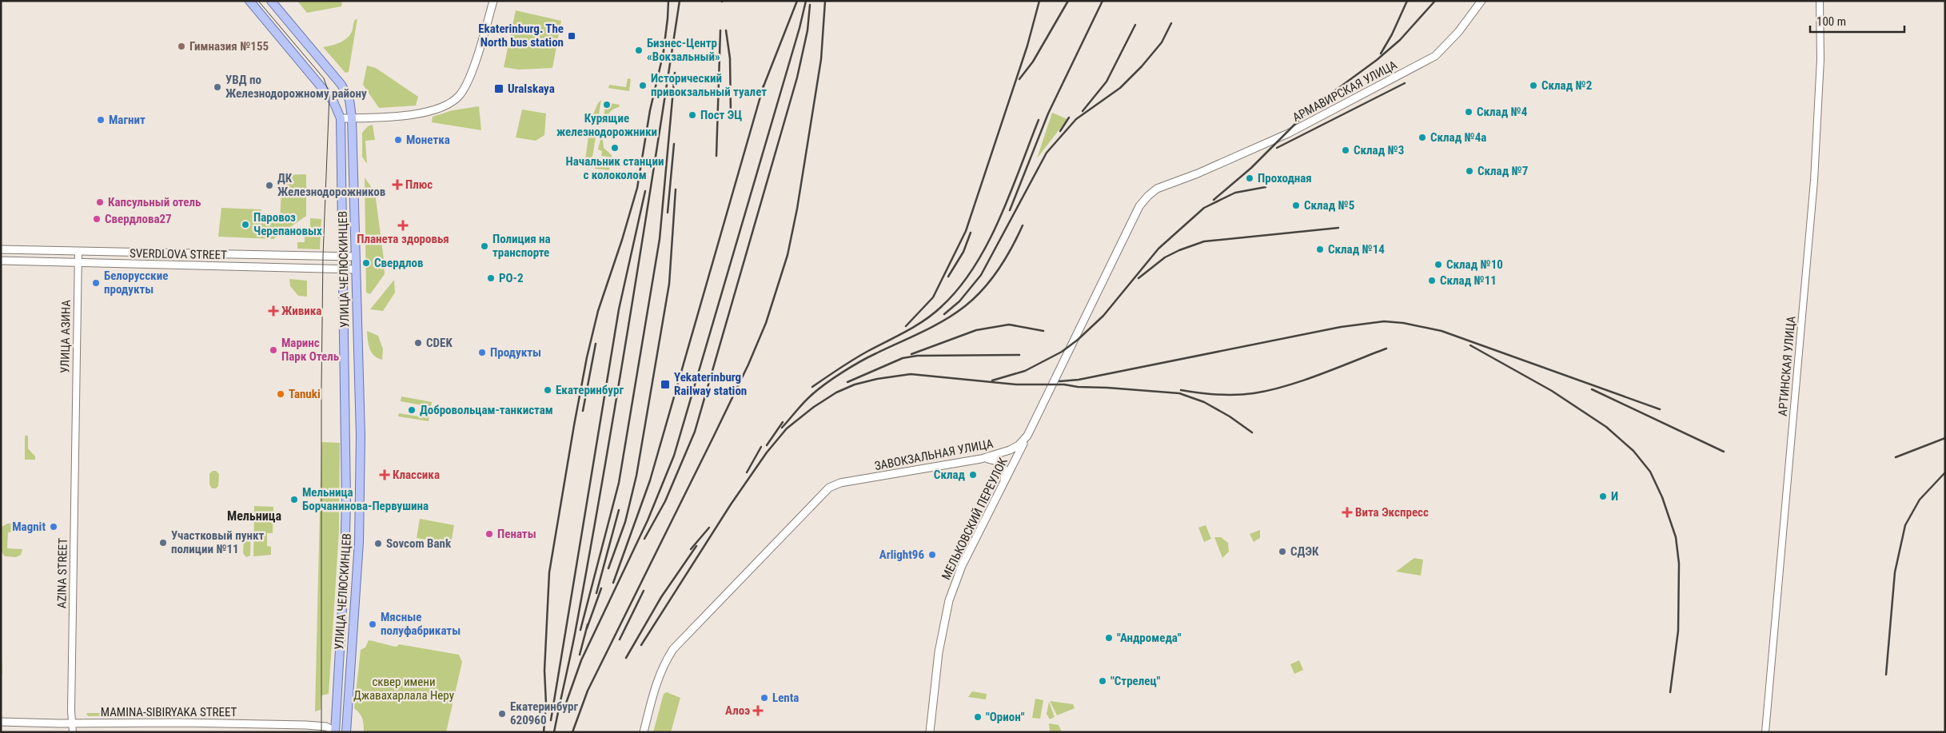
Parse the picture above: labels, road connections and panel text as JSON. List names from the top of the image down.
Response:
{
  "streets": {
    "main road": [
      "АРМАВИРСКАЯ УЛИЦА",
      "SVERDLOVA STREET",
      "УЛИЦА ЧЕЛЮСКИНЦЕВ",
      "ЗАВОКЗАЛЬНАЯ УЛИЦА",
      "МЕЛЬКОВСКИЙ ПЕРЕУЛОК",
      "MAMINA-SIBIRYAKA STREET"
    ],
    "street": ["АРТИНСКАЯ УЛИЦА", "AZINA STREET"]
  },
  "crossings": [
    ["АРМАВИРСКАЯ УЛИЦА", "ЗАВОКЗАЛЬНАЯ УЛИЦА"],
    ["SVERDLOVA STREET", "УЛИЦА ЧЕЛЮСКИНЦЕВ"],
    ["SVERDLOVA STREET", "AZINA STREET"],
    ["УЛИЦА ЧЕЛЮСКИНЦЕВ", "MAMINA-SIBIRYAKA STREET"],
    ["ЗАВОКЗАЛЬНАЯ УЛИЦА", "МЕЛЬКОВСКИЙ ПЕРЕУЛОК"],
    ["AZINA STREET", "MAMINA-SIBIRYAKA STREET"]
  ],
  "districts": ["Мельница"],
  "parks": ["сквер имени Джавахарлала Неру"],
  "places": {
    "transit": ["Ekaterinburg. The North bus station", "Uralskaya", "Yekaterinburg Railway station"],
    "other": [
      "Гимназия №155",
      "Бизнес-Центр «Вокзальный»",
      "Исторический привокзальный туалет",
      "Склад №2",
      "УВД по Железнодорожному району",
      "Курящие железнодорожники",
      "Склад №4",
      "Пост ЭЦ",
      "Магнит",
      "Склад №4а",
      "Монетка",
      "Начальник станции с колоколом",
      "Склад №3",
      "Склад №7",
      "Проходная",
      "ДК Железнодорожников",
      "Капсульный отель",
      "Склад №5",
      "Свердлова27",
      "Паровоз Черепановых",
      "Полиция на транспорте",
      "Склад №14",
      "Свердлов",
      "Склад №10",
      "РО-2",
      "Склад №11",
      "Белорусские продукты",
      "CDEK",
      "Маринс Парк Отель",
      "Продукты",
      "Екатеринбург",
      "Tanuki",
      "Добровольцам-танкистам",
      "Склад",
      "И",
      "Мельница Борчанинова-Первушина",
      "Magnit",
      "Пенаты",
      "Участковый пункт полиции №11",
      "Sovcom Bank",
      "СДЭК",
      "Arlight96",
      "Мясные полуфабрикаты",
      "\"Андромеда\"",
      "\"Стрелец\"",
      "Lenta",
      "Екатеринбург 620960",
      "\"Орион\""
    ],
    "health": [
      "Плюс",
      "Планета здоровья",
      "Живика",
      "Классика",
      "Вита Экспресс",
      "Алоэ"
    ]
  },
  "scale_bar": "100 m"
}
